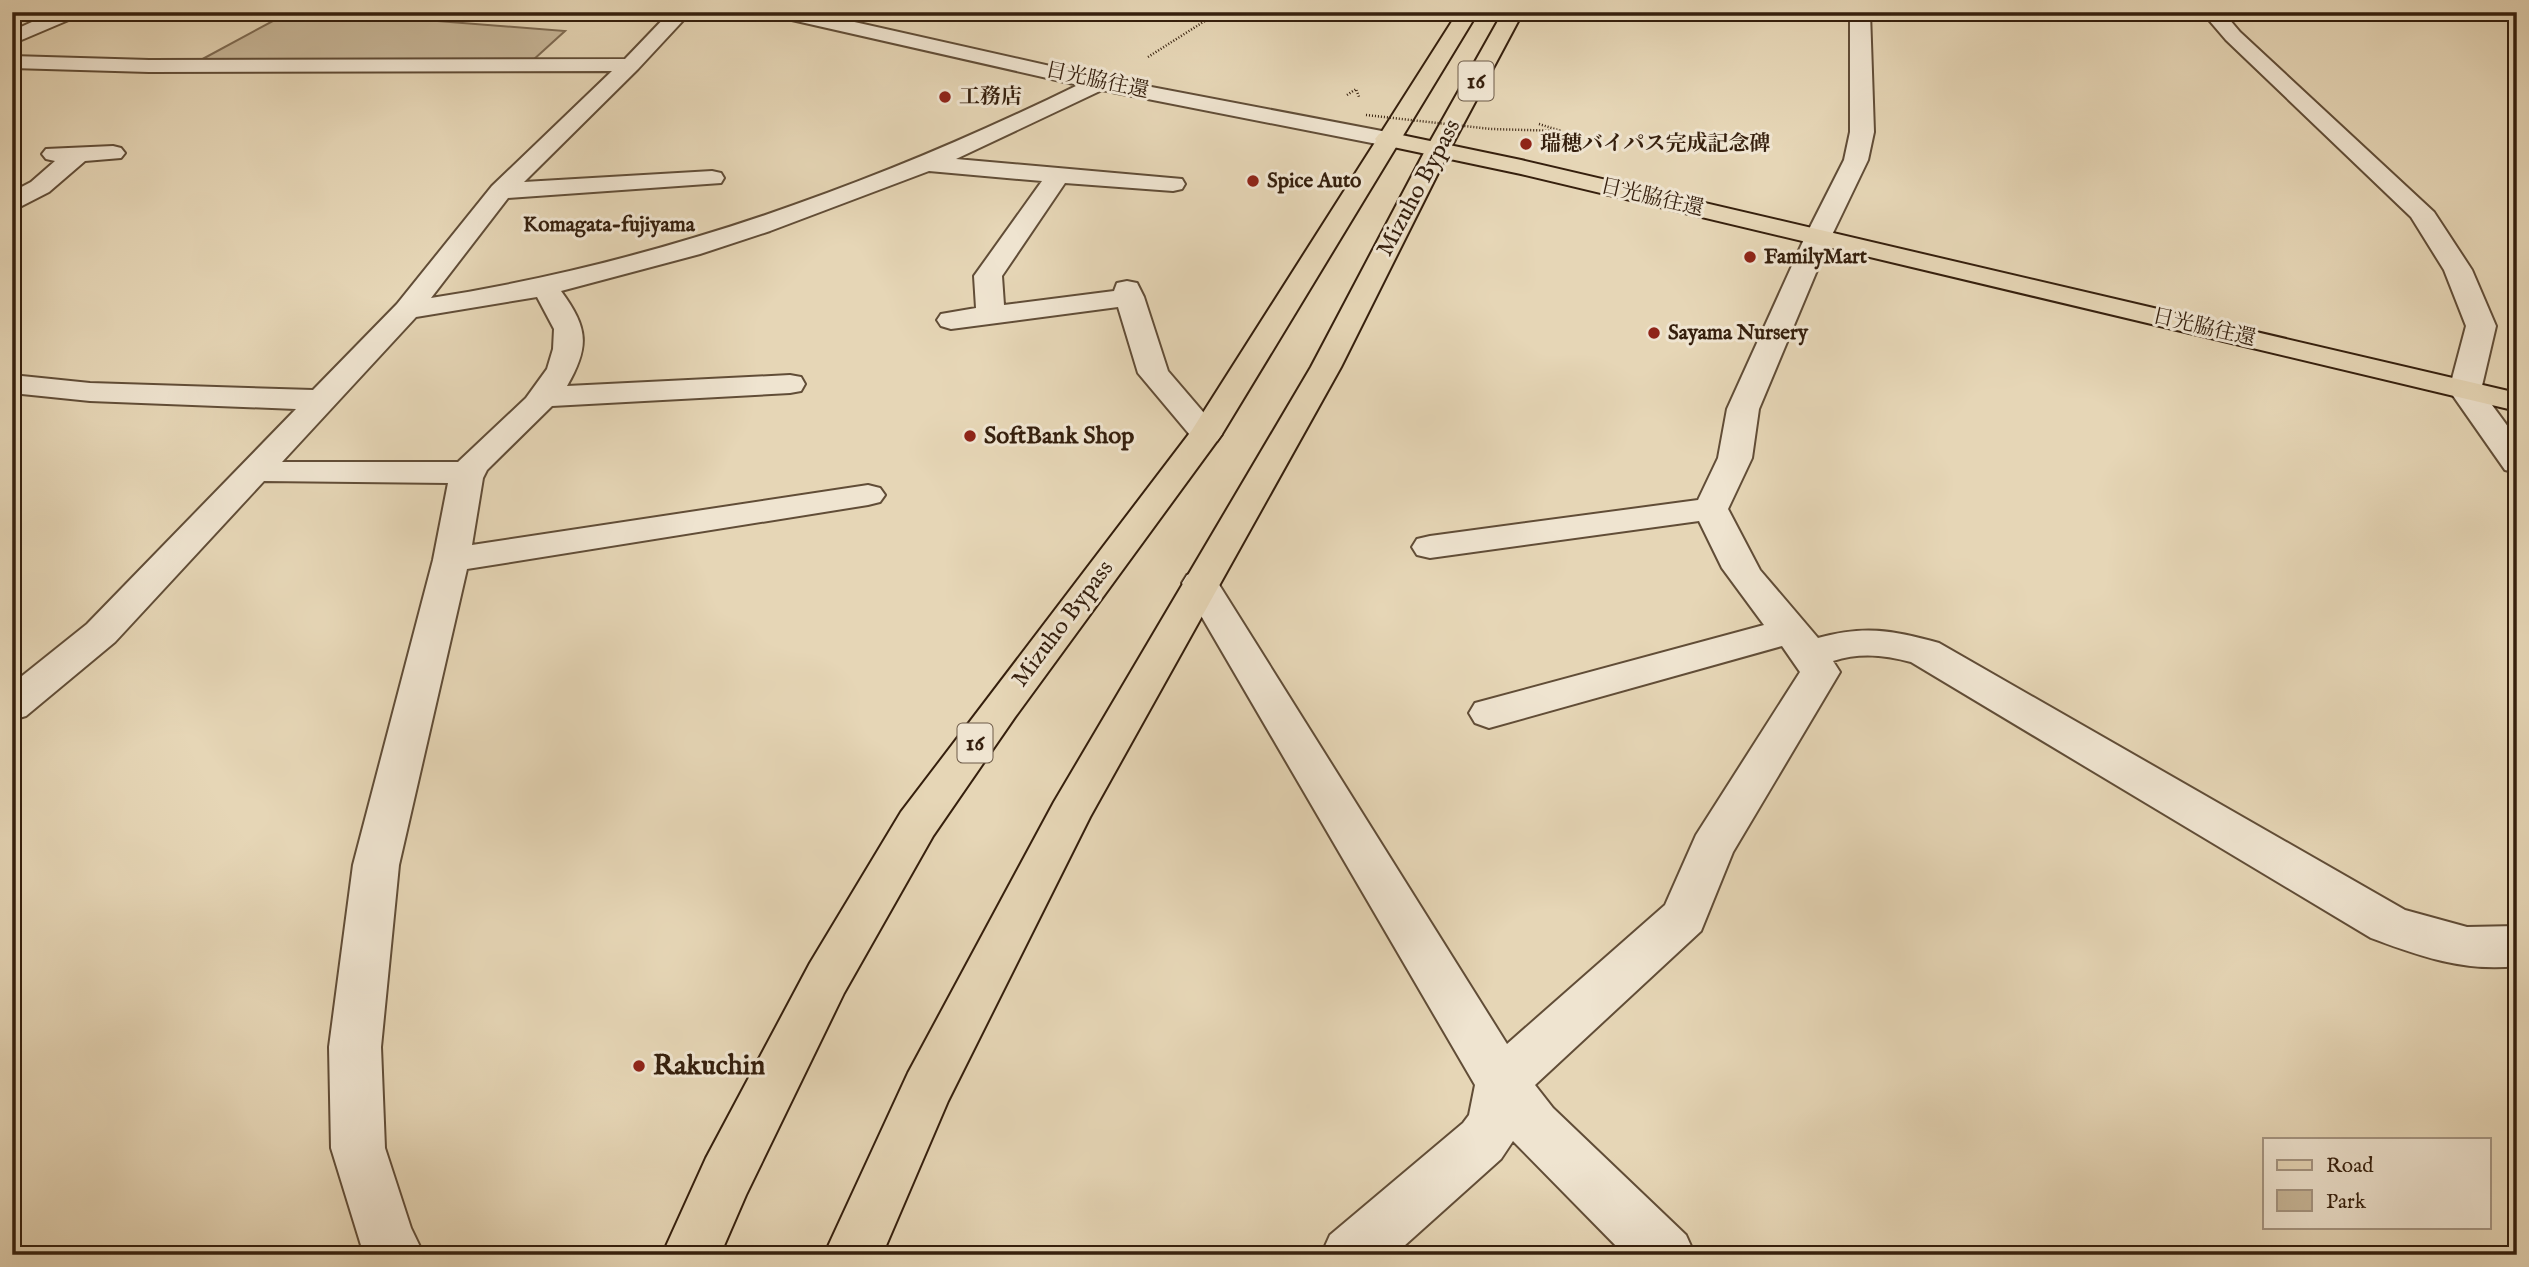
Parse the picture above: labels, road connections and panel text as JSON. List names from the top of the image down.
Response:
{
  "streets": {
    "main road": ["日光脇往還", "16", "Mizuho Bypass"]
  },
  "crossings": [
    ["日光脇往還", "Mizuho Bypass"]
  ],
  "districts": ["Komagata-fujiyama"],
  "places": [
    "工務店",
    "瑞穂バイパス完成記念碑",
    "Spice Auto",
    "FamilyMart",
    "Sayama Nursery",
    "SoftBank Shop",
    "Rakuchin"
  ],
  "legend": ["Road", "Park"]
}
